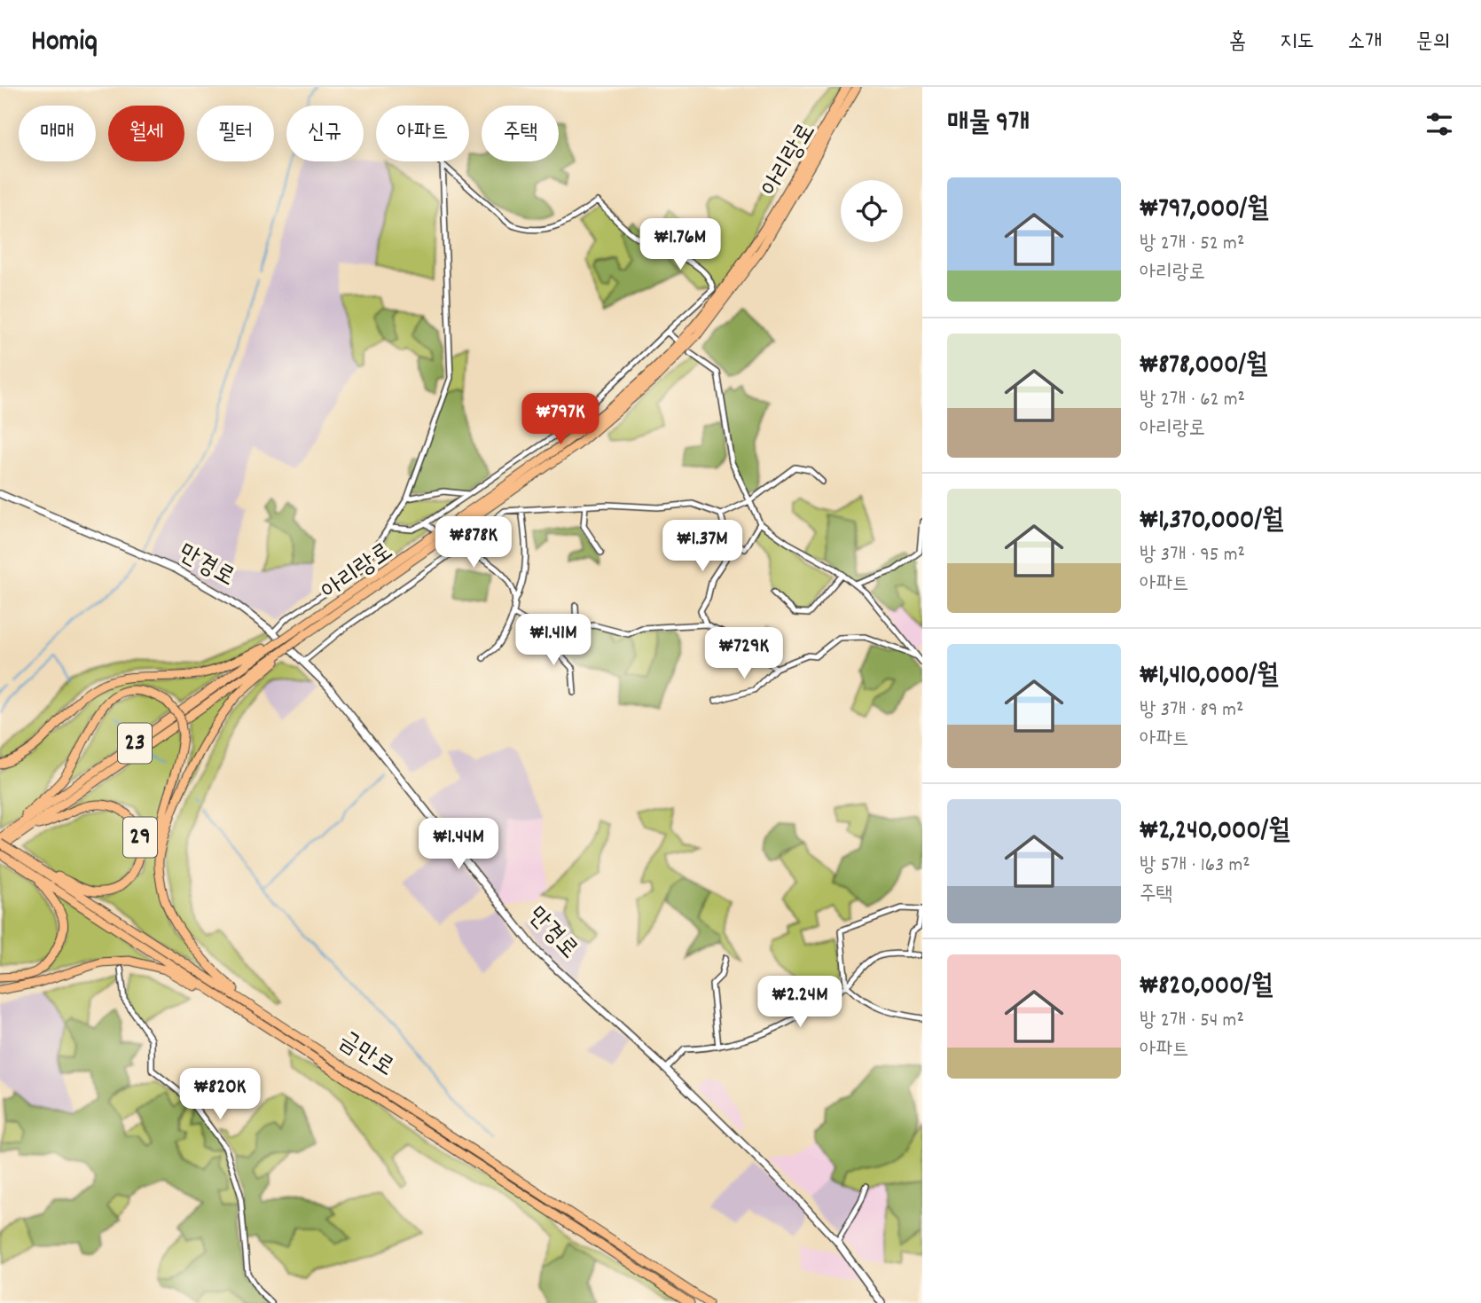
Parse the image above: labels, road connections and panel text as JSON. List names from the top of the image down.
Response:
{
  "streets": {
    "highway": [
      "아리랑로",
      "23",
      "29",
      "금만로"
    ],
    "street": ["만경로"]
  },
  "crossings": [
    ["아리랑로", "29"],
    ["아리랑로", "금만로"],
    ["29", "금만로"]
  ],
  "page": {
    "header": "Homiq",
    "nav": [
      "홈",
      "지도",
      "소개",
      "문의"
    ],
    "heading": "매물 9개",
    "chip": [
      "매매",
      "월세",
      "필터",
      "신규",
      "아파트",
      "주택"
    ],
    "list": [
      {
        "name": "₩797,000/월",
        "note": "방 2개 · 52 m² · 아리랑로"
      },
      {
        "name": "₩878,000/월",
        "note": "방 2개 · 62 m² · 아리랑로"
      },
      {
        "name": "₩1,370,000/월",
        "note": "방 3개 · 95 m² · 아파트"
      },
      {
        "name": "₩1,410,000/월",
        "note": "방 3개 · 89 m² · 아파트"
      },
      {
        "name": "₩2,240,000/월",
        "note": "방 5개 · 163 m² · 주택"
      },
      {
        "name": "₩820,000/월",
        "note": "방 2개 · 54 m² · 아파트"
      }
    ],
    "price": [
      "₩1.76M",
      "₩797K",
      "₩878K",
      "₩1.37M",
      "₩1.41M",
      "₩729K",
      "₩1.44M",
      "₩2.24M",
      "₩820K"
    ]
  }
}
